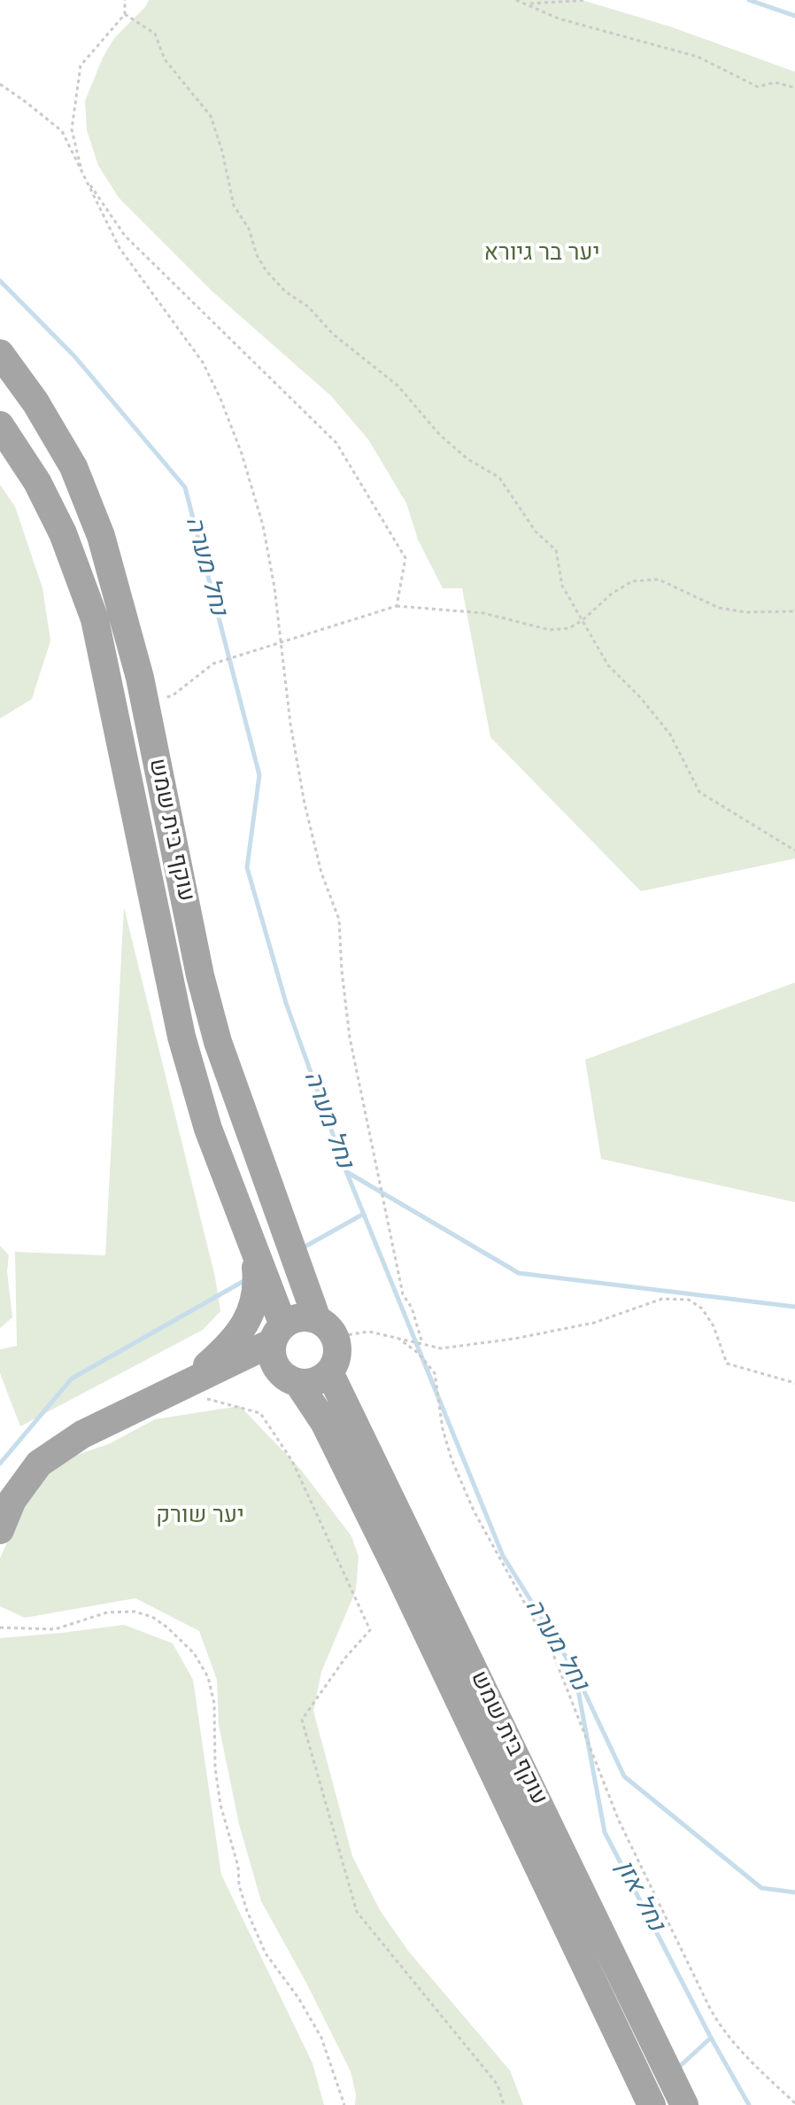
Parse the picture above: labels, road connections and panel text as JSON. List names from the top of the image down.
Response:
{
  "streets": {
    "main road": ["עוקף בית שמש"]
  },
  "water": ["נחל מערה", "נחל אזן"],
  "parks": ["יער בר גיורא", "יער שורק"]
}
